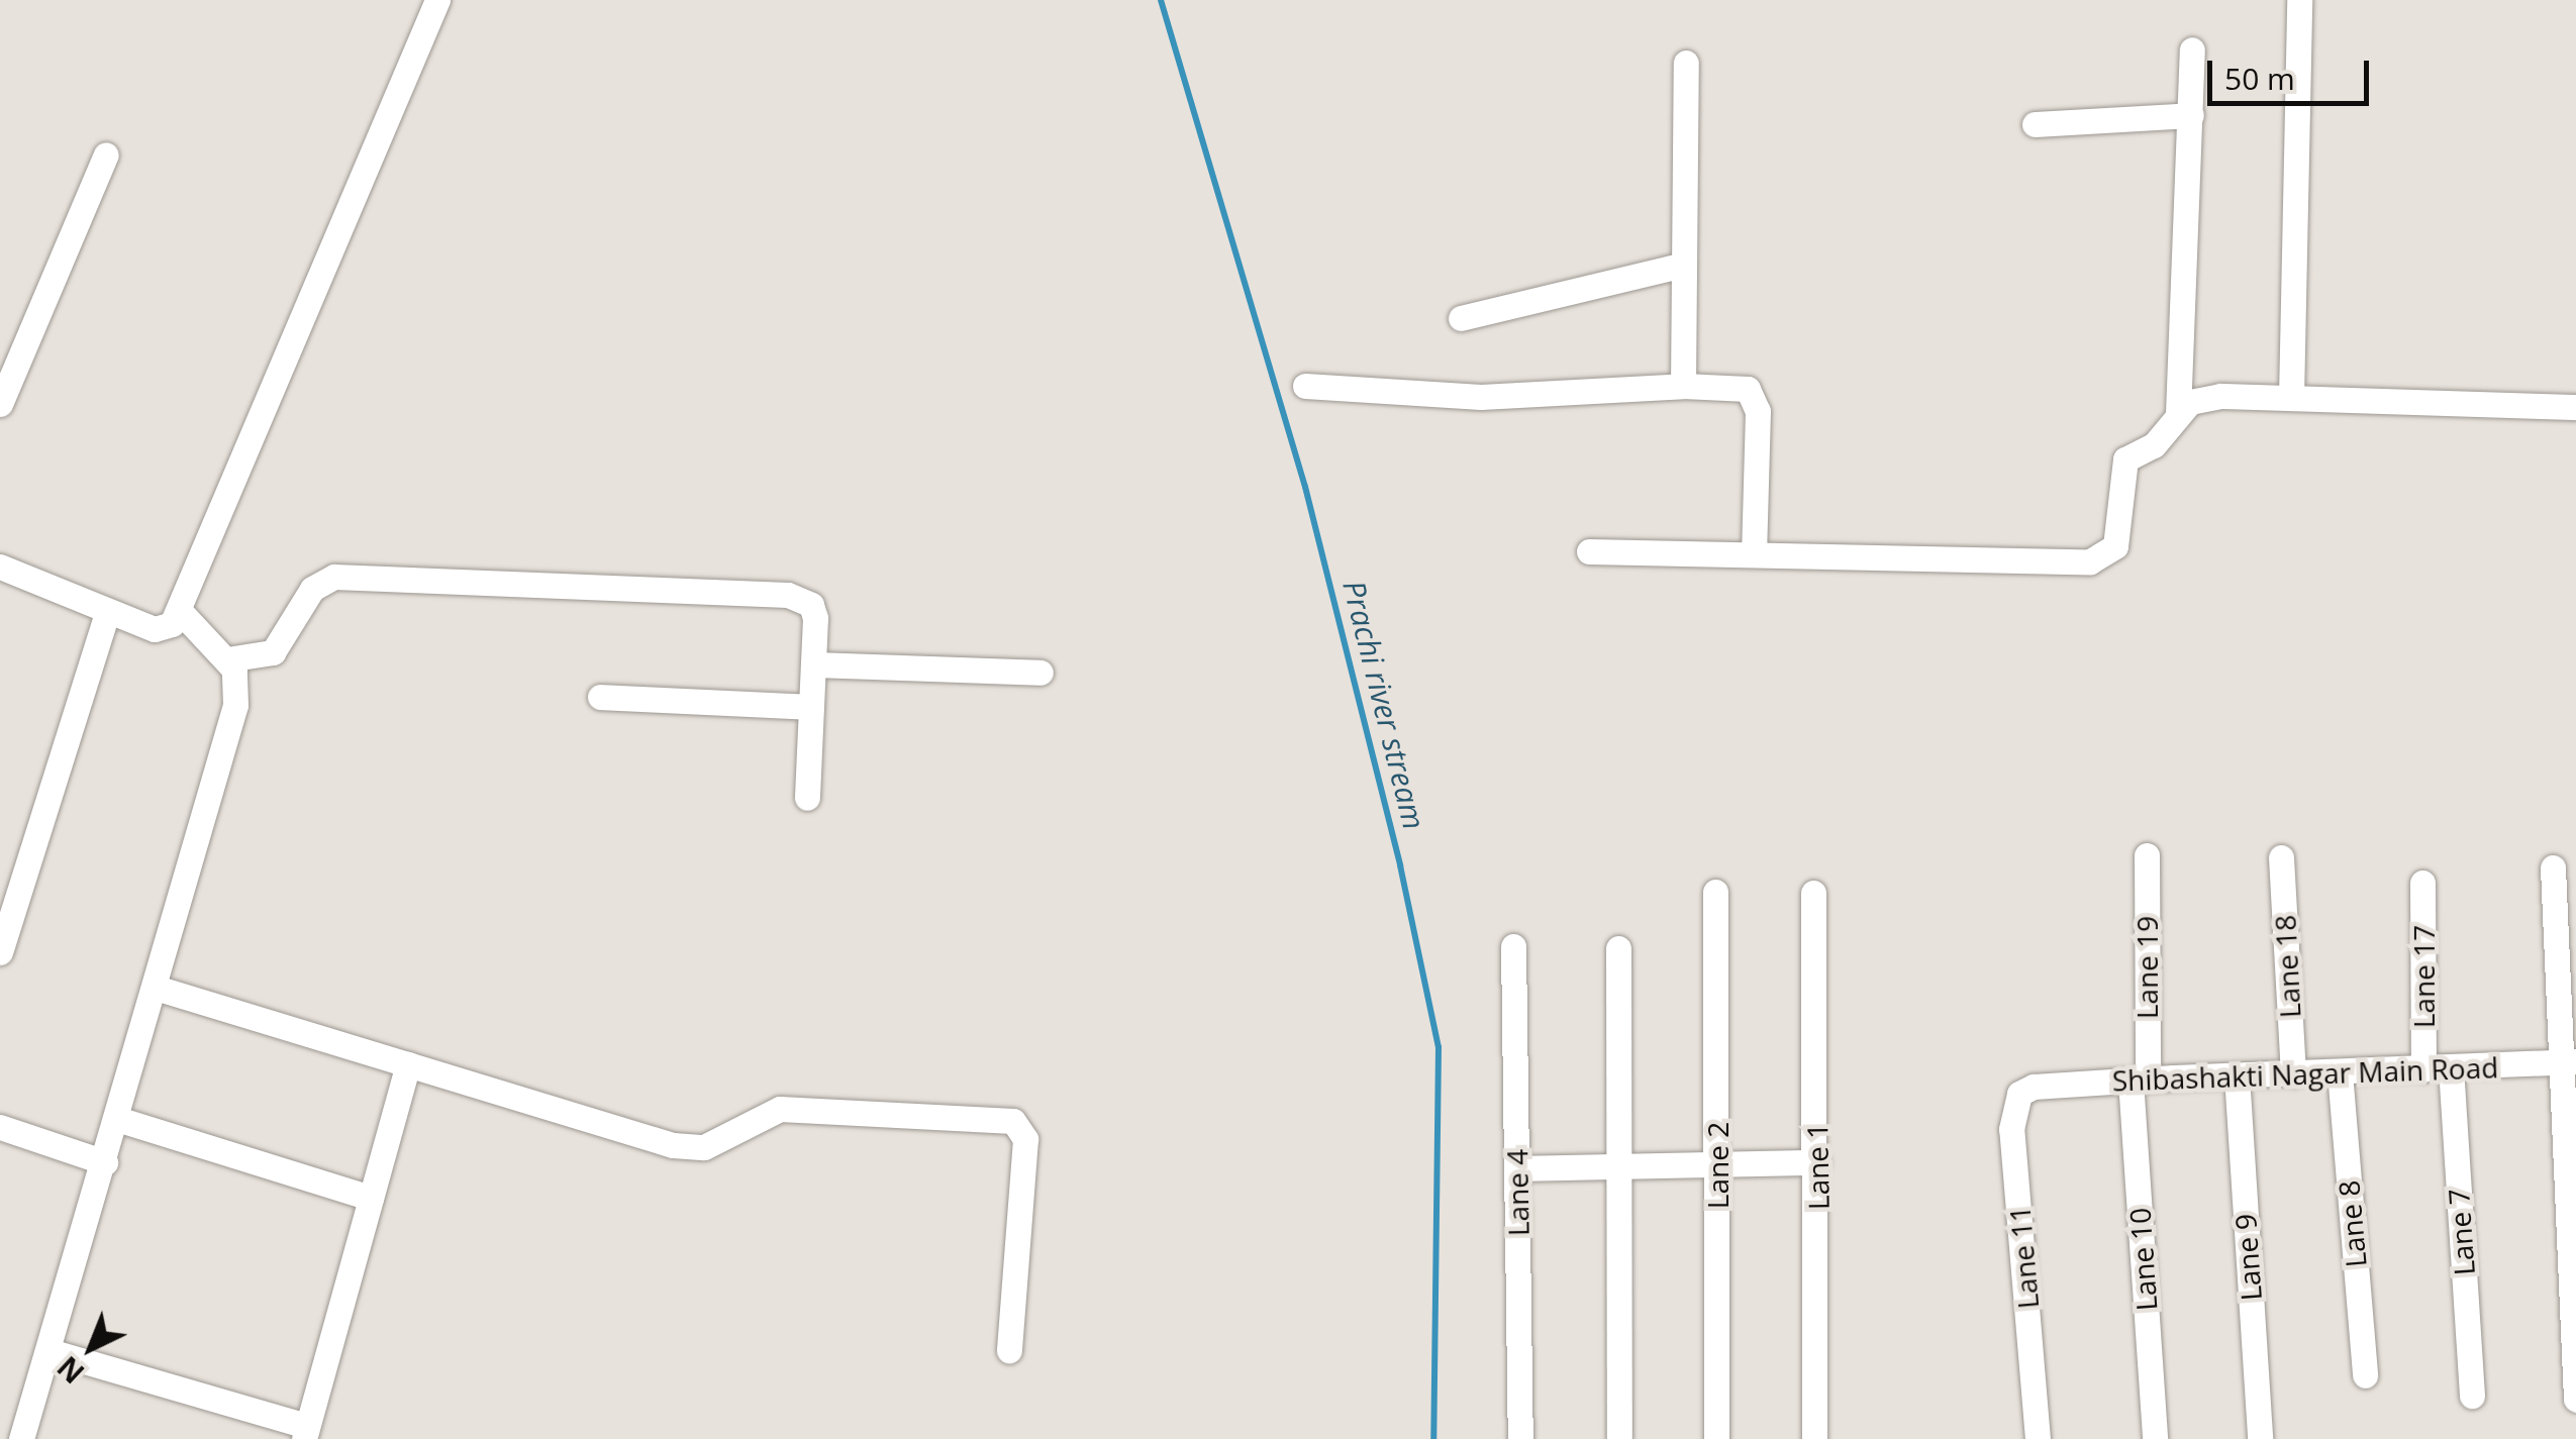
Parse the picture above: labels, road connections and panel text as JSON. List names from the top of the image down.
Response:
{
  "streets": {
    "street": [
      "Lane 18",
      "Lane 19",
      "Lane 17",
      "Shibashakti Nagar Main Road",
      "Lane 2",
      "Lane 1",
      "Lane 4",
      "Lane 8",
      "Lane 7",
      "Lane 11",
      "Lane 9",
      "Lane 10"
    ]
  },
  "crossings": [
    ["Lane 18", "Shibashakti Nagar Main Road"],
    ["Lane 19", "Shibashakti Nagar Main Road"],
    ["Lane 19", "Lane 10"],
    ["Lane 17", "Shibashakti Nagar Main Road"],
    ["Shibashakti Nagar Main Road", "Lane 8"],
    ["Shibashakti Nagar Main Road", "Lane 7"],
    ["Shibashakti Nagar Main Road", "Lane 11"],
    ["Shibashakti Nagar Main Road", "Lane 9"],
    ["Shibashakti Nagar Main Road", "Lane 10"]
  ],
  "water": ["Prachi river stream"],
  "scale_bar": "50 m",
  "north": "bottom left"
}
